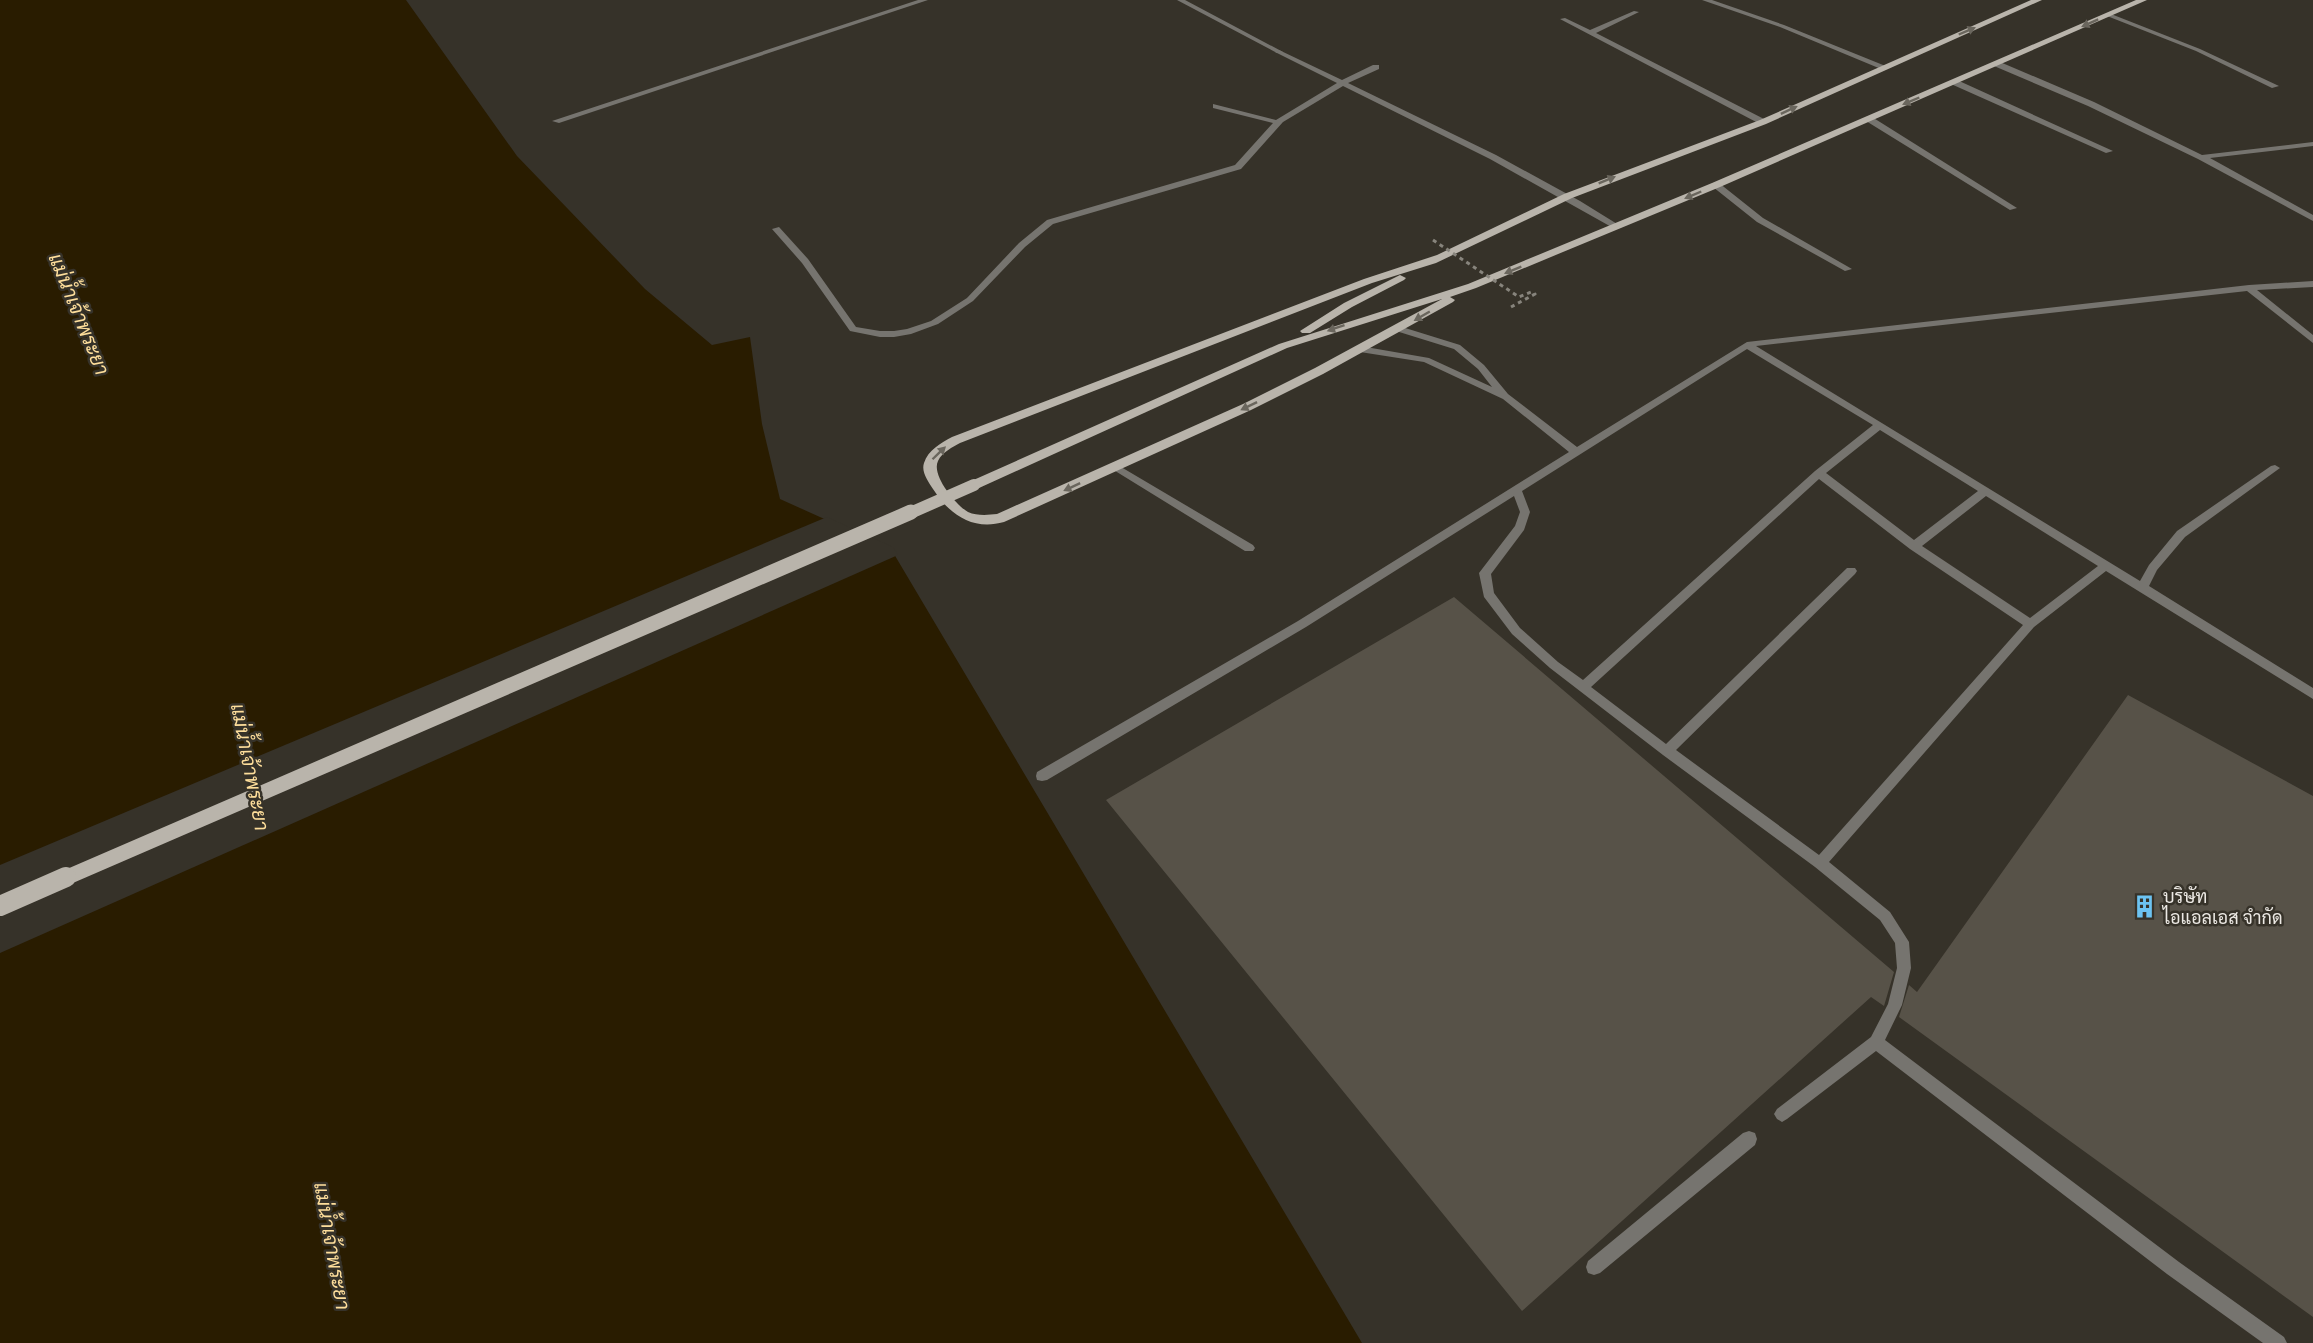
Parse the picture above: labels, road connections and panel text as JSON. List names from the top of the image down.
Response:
{
  "water": ["แม่น้ำเจ้าพระยา"],
  "places": {
    "building": ["บริษัท ไอแอลเอส จำกัด"]
  }
}
